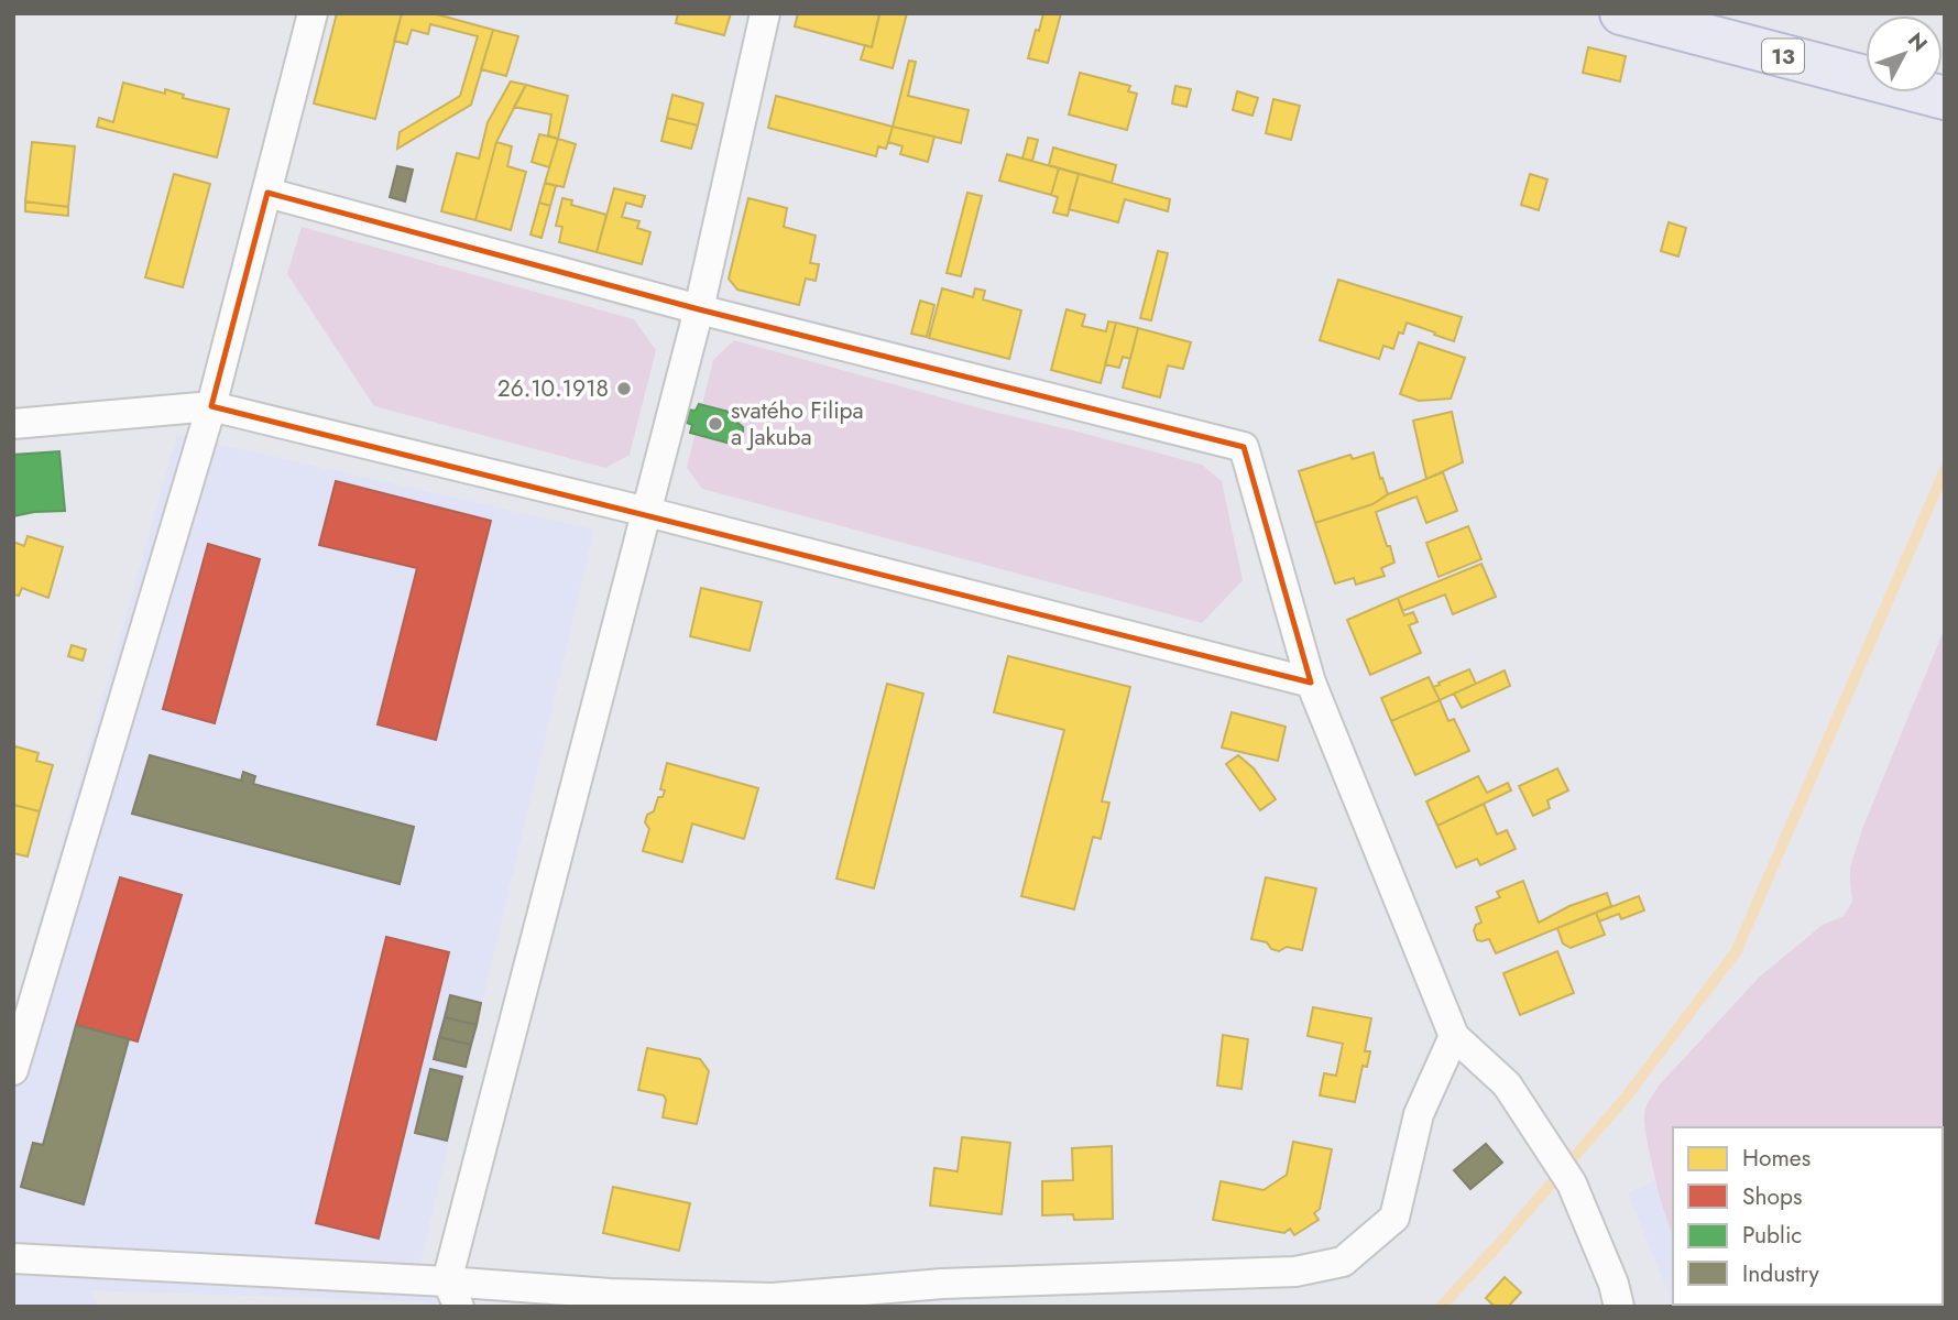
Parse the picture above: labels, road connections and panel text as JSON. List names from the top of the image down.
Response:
{
  "streets": {
    "main road": ["13"]
  },
  "places": ["26.10.1918", "svatého Filipa a Jakuba"],
  "legend": [
    "Homes",
    "Shops",
    "Public",
    "Industry"
  ],
  "north": "top right"
}
